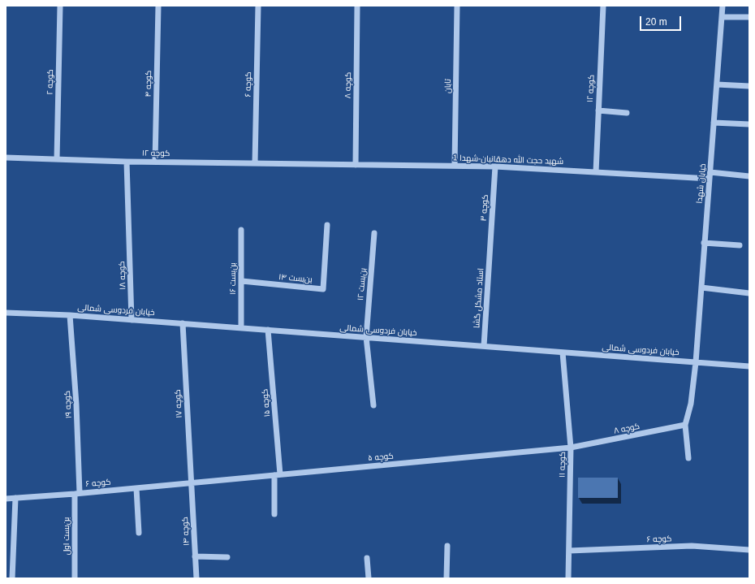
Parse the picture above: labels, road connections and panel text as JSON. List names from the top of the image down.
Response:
{
  "streets": {
    "street": [
      "کوچه ۲",
      "کوچه ۴",
      "کوچه ۶",
      "کوچه ۸",
      "تابان",
      "کوچه ۱۲",
      "شهید حجت الله دهقانیان-شهدا 1",
      "خیابان شهدا",
      "کوچه ۳",
      "کوچه ۱۸",
      "بن‌بست ۱۶",
      "بن‌بست ۱۴",
      "بن‌بست ۱۲",
      "استاد مشکل گشا",
      "خیابان فردوسی شمالی",
      "کوچه ۱۵",
      "کوچه ۱۷",
      "کوچه ۱۹",
      "کوچه ۵",
      "کوچه ۱۱",
      "کوچه ۱۴",
      "بن‌بست اول"
    ]
  },
  "crossings": [
    ["کوچه ۲", "کوچه ۱۲"],
    ["کوچه ۴", "کوچه ۱۲"],
    ["کوچه ۶", "کوچه ۱۲"],
    ["کوچه ۶", "کوچه ۱۷"],
    ["کوچه ۶", "کوچه ۱۹"],
    ["کوچه ۶", "کوچه ۵"],
    ["کوچه ۶", "کوچه ۱۱"],
    ["کوچه ۶", "کوچه ۱۴"],
    ["کوچه ۶", "بن‌بست اول"],
    ["کوچه ۸", "شهید حجت الله دهقانیان-شهدا 1"],
    ["کوچه ۸", "خیابان شهدا"],
    ["کوچه ۸", "کوچه ۵"],
    ["کوچه ۸", "کوچه ۱۱"],
    ["تابان", "شهید حجت الله دهقانیان-شهدا 1"],
    ["کوچه ۱۲", "شهید حجت الله دهقانیان-شهدا 1"],
    ["کوچه ۱۲", "کوچه ۱۸"],
    ["شهید حجت الله دهقانیان-شهدا 1", "خیابان شهدا"],
    ["شهید حجت الله دهقانیان-شهدا 1", "کوچه ۳"],
    ["خیابان شهدا", "خیابان فردوسی شمالی"],
    ["کوچه ۳", "استاد مشکل گشا"],
    ["کوچه ۱۸", "خیابان فردوسی شمالی"],
    ["بن‌بست ۱۶", "بن‌بست ۱۴"],
    ["بن‌بست ۱۶", "خیابان فردوسی شمالی"],
    ["بن‌بست ۱۲", "خیابان فردوسی شمالی"],
    ["استاد مشکل گشا", "خیابان فردوسی شمالی"],
    ["خیابان فردوسی شمالی", "کوچه ۱۵"],
    ["خیابان فردوسی شمالی", "کوچه ۱۷"],
    ["خیابان فردوسی شمالی", "کوچه ۱۹"],
    ["خیابان فردوسی شمالی", "کوچه ۱۱"],
    ["کوچه ۱۵", "کوچه ۵"],
    ["کوچه ۱۷", "کوچه ۵"],
    ["کوچه ۱۷", "کوچه ۱۴"],
    ["کوچه ۱۹", "بن‌بست اول"],
    ["کوچه ۵", "کوچه ۱۱"],
    ["کوچه ۵", "کوچه ۱۴"]
  ],
  "scale_bar": "20 m"
}
